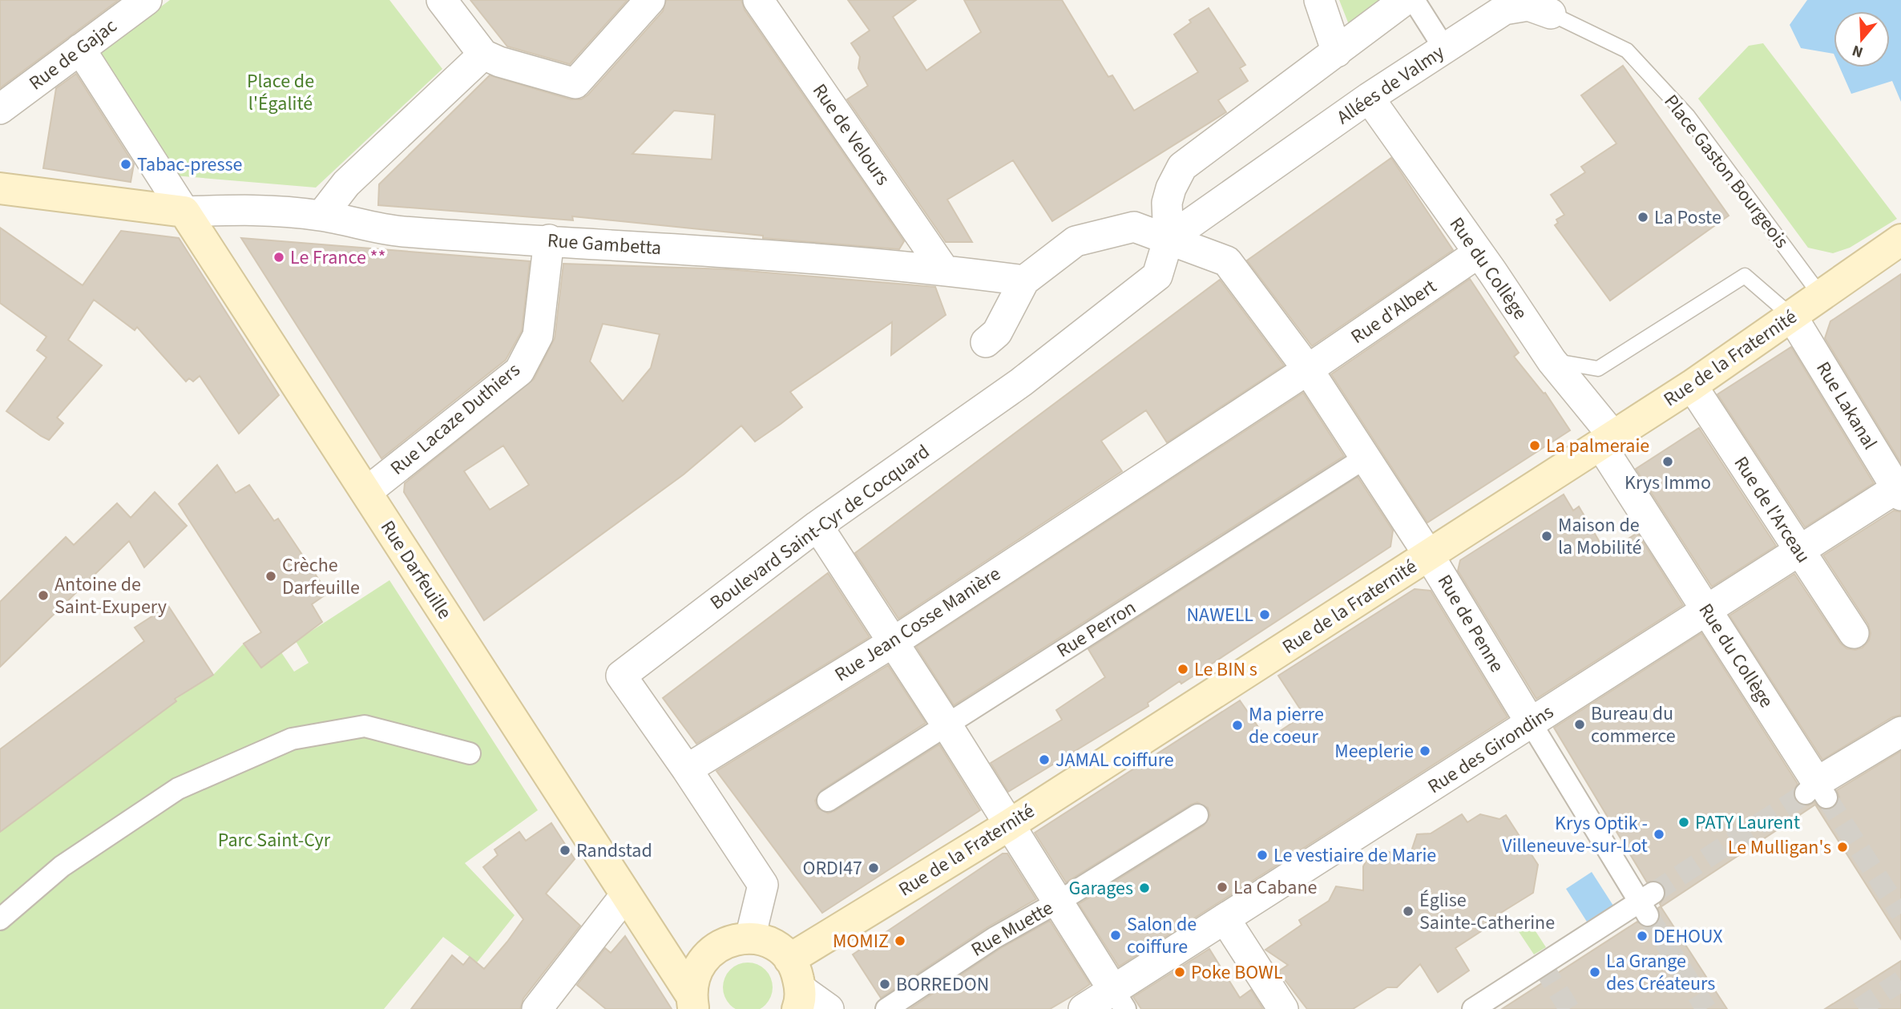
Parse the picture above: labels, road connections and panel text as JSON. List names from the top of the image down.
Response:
{
  "streets": {
    "main road": ["Rue de la Fraternité", "Rue Darfeuille"],
    "street": [
      "Rue de Gajac",
      "Allées de Valmy",
      "Rue de Velours",
      "Rue Gambetta",
      "Rue du Collège",
      "Rue d'Albert",
      "Rue Lakanal",
      "Rue Lacaze Duthiers",
      "Rue de l'Arceau",
      "Boulevard Saint-Cyr de Cocquard",
      "Rue de Penne",
      "Rue Jean Cosse Manière",
      "Rue Perron",
      "Rue des Girondins",
      "Rue Muette"
    ],
    "lane": ["Place Gaston Bourgeois"]
  },
  "crossings": [
    ["Allées de Valmy", "Place Gaston Bourgeois"],
    ["Allées de Valmy", "Rue du Collège"],
    ["Allées de Valmy", "Boulevard Saint-Cyr de Cocquard"],
    ["Allées de Valmy", "Rue de Penne"],
    ["Rue de Velours", "Rue Gambetta"],
    ["Place Gaston Bourgeois", "Rue de la Fraternité"],
    ["Rue Gambetta", "Rue Lacaze Duthiers"],
    ["Rue Gambetta", "Rue Darfeuille"],
    ["Rue du Collège", "Rue d'Albert"],
    ["Rue du Collège", "Rue de la Fraternité"],
    ["Rue du Collège", "Rue des Girondins"],
    ["Rue d'Albert", "Rue de Penne"],
    ["Rue d'Albert", "Rue Jean Cosse Manière"],
    ["Rue de la Fraternité", "Rue Lakanal"],
    ["Rue de la Fraternité", "Rue de l'Arceau"],
    ["Rue de la Fraternité", "Rue de Penne"],
    ["Rue Lakanal", "Rue des Girondins"],
    ["Rue Lacaze Duthiers", "Rue Darfeuille"],
    ["Rue de l'Arceau", "Rue des Girondins"],
    ["Boulevard Saint-Cyr de Cocquard", "Rue de Penne"],
    ["Boulevard Saint-Cyr de Cocquard", "Rue Jean Cosse Manière"],
    ["Rue de Penne", "Rue Jean Cosse Manière"],
    ["Rue de Penne", "Rue Perron"],
    ["Rue de Penne", "Rue des Girondins"]
  ],
  "parks": ["Place de l'Égalité", "Parc Saint-Cyr"],
  "places": [
    "Tabac-presse",
    "La Poste",
    "Le France **",
    "La palmeraie",
    "Krys Immo",
    "Maison de la Mobilité",
    "Crèche Darfeuille",
    "Antoine de Saint-Exupery",
    "NAWELL",
    "Le BIN s",
    "Bureau du commerce",
    "Ma pierre de coeur",
    "Meeplerie",
    "JAMAL coiffure",
    "PATY Laurent",
    "Krys Optik - Villeneuve-sur-Lot",
    "Le Mulligan's",
    "Randstad",
    "Le vestiaire de Marie",
    "ORDI47",
    "La Cabane",
    "Garages",
    "Église Sainte-Catherine",
    "Salon de coiffure",
    "DEHOUX",
    "MOMIZ",
    "Poke BOWL",
    "La Grange des Créateurs",
    "BORREDON"
  ],
  "north": "bottom"
}
